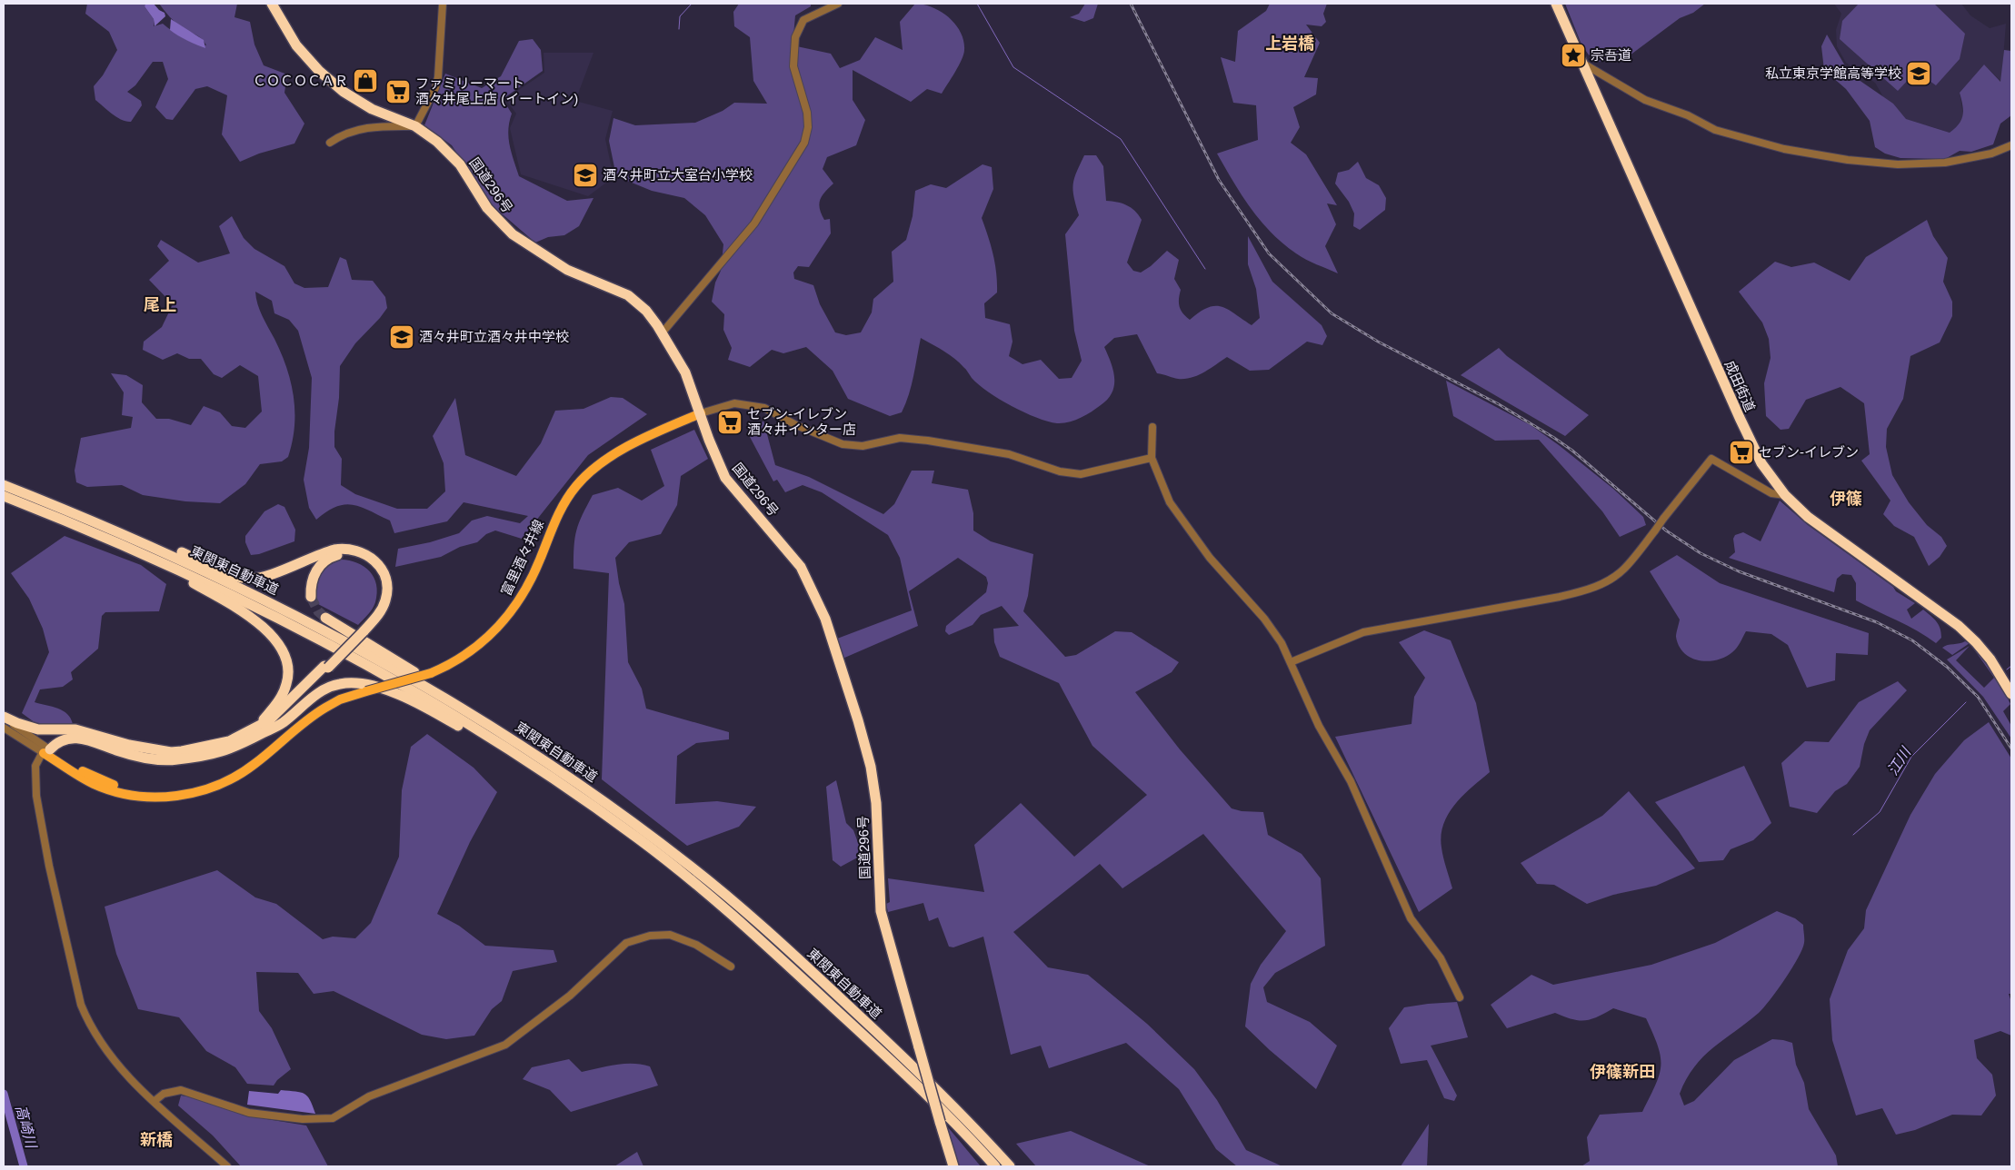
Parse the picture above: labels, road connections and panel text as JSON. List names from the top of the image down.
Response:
{
  "streets": {
    "highway": ["国道296号", "成田街道", "東関東自動車道"],
    "main road": ["富里酒々井線"]
  },
  "crossings": [
    ["国道296号", "富里酒々井線"]
  ],
  "districts": [
    "上岩橋",
    "尾上",
    "伊篠",
    "伊篠新田",
    "新橋"
  ],
  "water": ["江川", "高崎川"],
  "places": {
    "place": ["宗吾道"],
    "school or university": ["私立東京学館高等学校", "酒々井町立大室台小学校", "酒々井町立酒々井中学校"],
    "shop": ["ＣＯＣＯＣＡＲ"],
    "supermarket": ["ファミリーマート 酒々井尾上店 (イートイン)", "セブン-イレブン 酒々井インター店", "セブン-イレブン"]
  }
}
